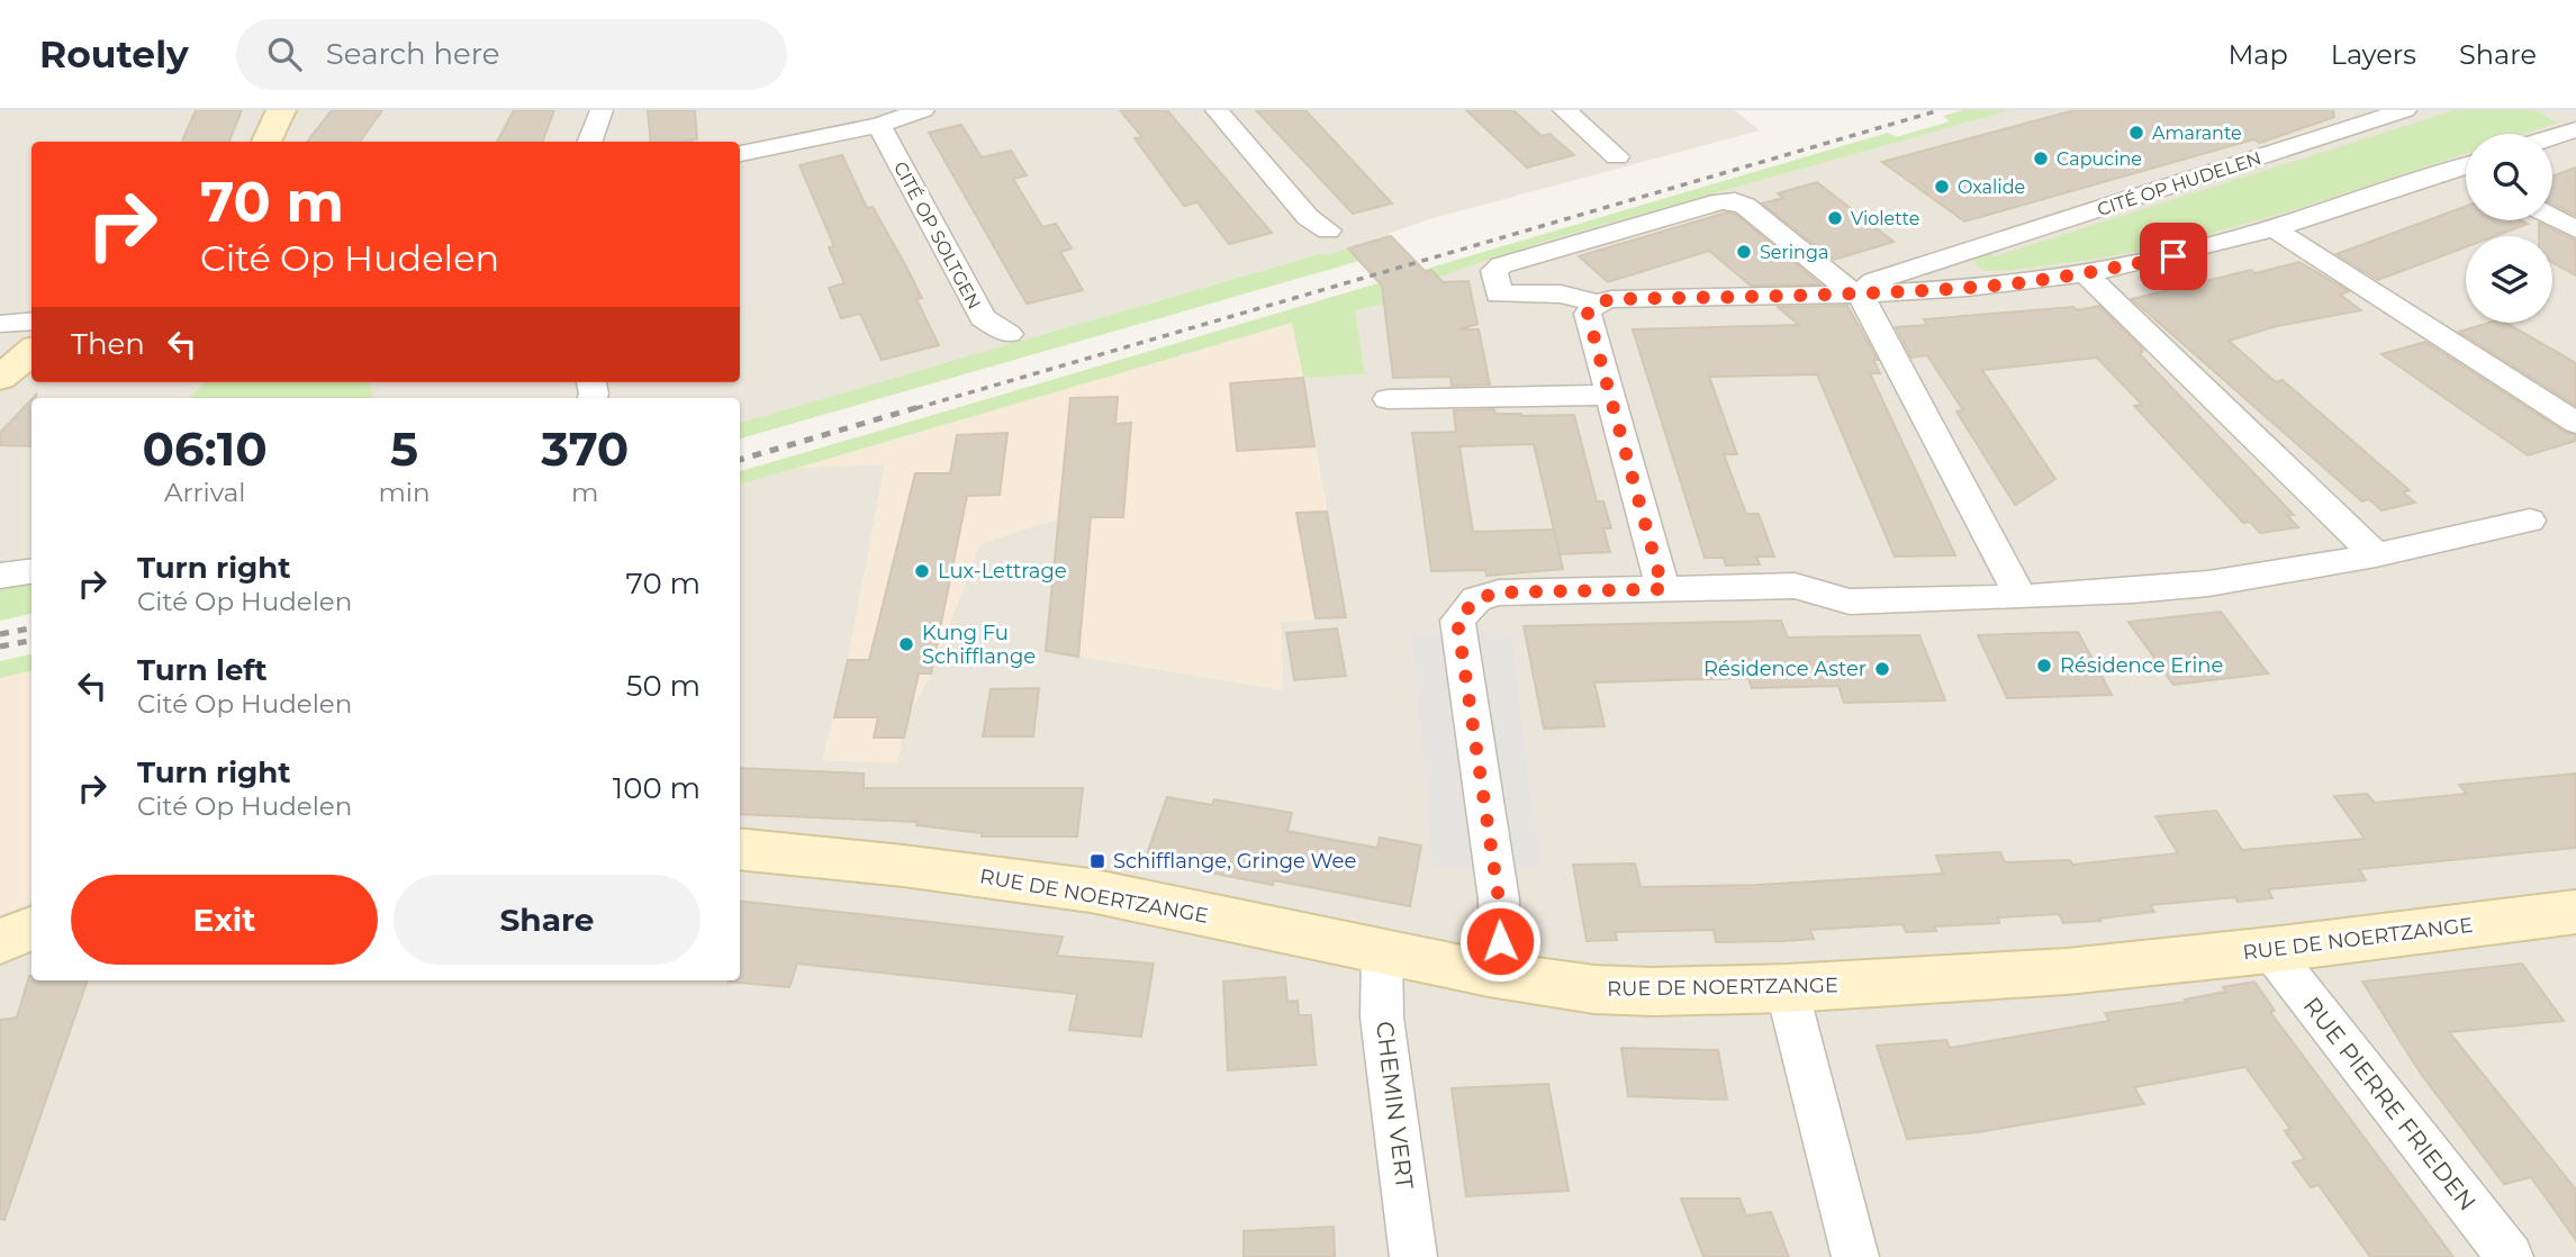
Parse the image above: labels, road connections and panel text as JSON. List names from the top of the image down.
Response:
{
  "streets": {
    "main road": ["RUE DE NOERTZANGE"],
    "street": [
      "CITÉ OP HUDELEN",
      "CITÉ OP SOLTGEN",
      "RUE PIERRE FRIEDEN",
      "CHEMIN VERT"
    ]
  },
  "crossings": [
    ["RUE DE NOERTZANGE", "RUE PIERRE FRIEDEN"],
    ["RUE DE NOERTZANGE", "CHEMIN VERT"]
  ],
  "places": {
    "other": [
      "Amarante",
      "Capucine",
      "Oxalide",
      "Violette",
      "Seringa",
      "Lux-Lettrage",
      "Kung Fu Schifflange",
      "Résidence Erine",
      "Résidence Aster"
    ],
    "transit": ["Schifflange, Gringe Wee"]
  },
  "page": {
    "header": "Routely",
    "search": "Search here",
    "nav": ["Map", "Layers", "Share"],
    "turn": ["70 m", "Cité Op Hudelen"],
    "then": "Then",
    "eta": [
      "06:10",
      "Arrival",
      "5",
      "min",
      "370",
      "m"
    ],
    "list": [
      {
        "name": "Turn right",
        "note": "Cité Op Hudelen",
        "value": "70 m"
      },
      {
        "name": "Turn left",
        "note": "Cité Op Hudelen",
        "value": "50 m"
      },
      {
        "name": "Turn right",
        "note": "Cité Op Hudelen",
        "value": "100 m"
      }
    ],
    "buttons": ["Exit", "Share"]
  }
}
